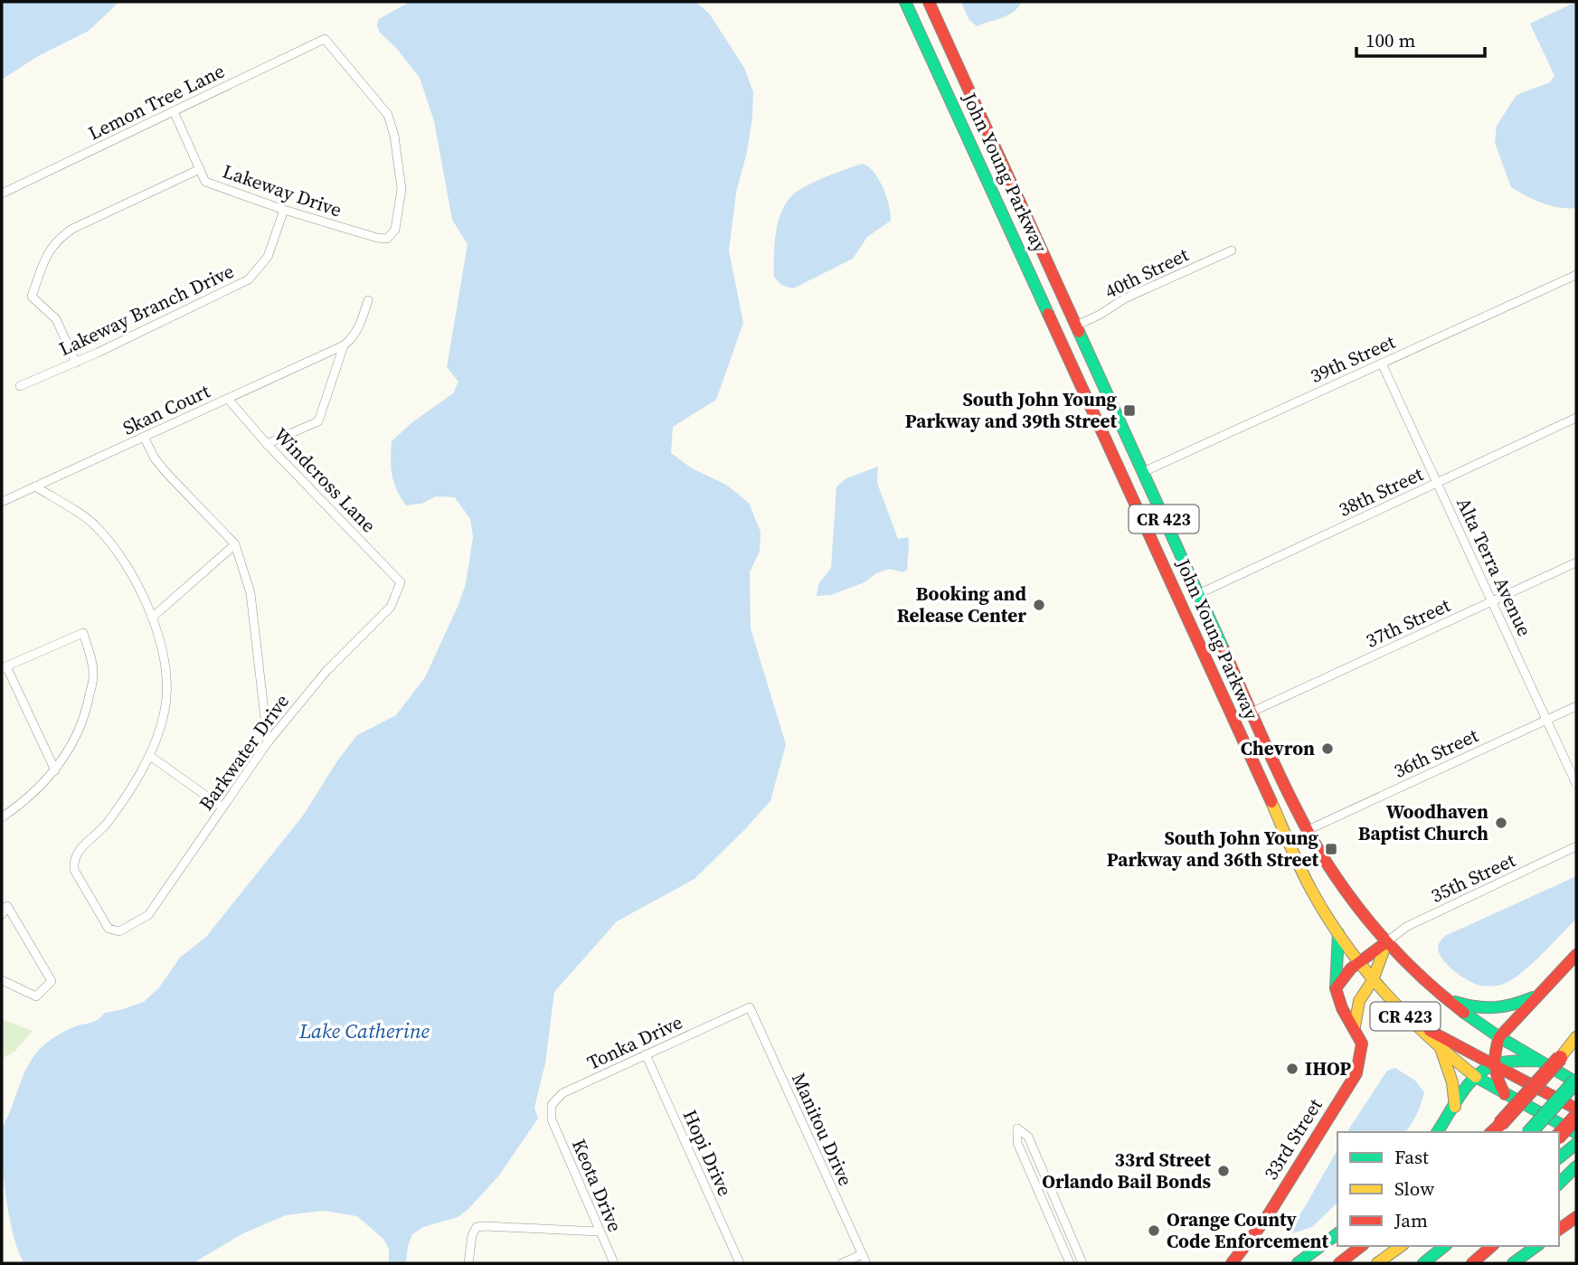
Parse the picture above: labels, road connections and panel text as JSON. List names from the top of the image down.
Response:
{
  "streets": {
    "main road": ["John Young Parkway", "CR 423", "33rd Street"],
    "street": [
      "Lemon Tree Lane",
      "Lakeway Drive",
      "40th Street",
      "Lakeway Branch Drive",
      "39th Street",
      "Skan Court",
      "Windcross Lane",
      "38th Street",
      "Alta Terra Avenue",
      "37th Street",
      "Barkwater Drive",
      "36th Street",
      "35th Street",
      "Tonka Drive",
      "Manitou Drive",
      "Hopi Drive",
      "Keota Drive"
    ]
  },
  "crossings": [
    ["Lemon Tree Lane", "Lakeway Drive"],
    ["John Young Parkway", "40th Street"],
    ["John Young Parkway", "39th Street"],
    ["John Young Parkway", "38th Street"],
    ["John Young Parkway", "37th Street"],
    ["John Young Parkway", "36th Street"],
    ["John Young Parkway", "35th Street"],
    ["John Young Parkway", "33rd Street"],
    ["Lakeway Drive", "Lakeway Branch Drive"],
    ["39th Street", "Alta Terra Avenue"],
    ["Skan Court", "Windcross Lane"],
    ["Windcross Lane", "Barkwater Drive"],
    ["38th Street", "Alta Terra Avenue"],
    ["Alta Terra Avenue", "37th Street"],
    ["Alta Terra Avenue", "36th Street"],
    ["35th Street", "33rd Street"],
    ["Tonka Drive", "Manitou Drive"],
    ["Tonka Drive", "Hopi Drive"],
    ["Tonka Drive", "Keota Drive"]
  ],
  "water": ["Lake Catherine"],
  "places": {
    "transit": ["South John Young Parkway and 39th Street", "South John Young Parkway and 36th Street"],
    "other": [
      "Booking and Release Center",
      "Chevron",
      "Woodhaven Baptist Church",
      "IHOP",
      "33rd Street Orlando Bail Bonds",
      "Orange County Code Enforcement"
    ]
  },
  "legend": ["Fast", "Slow", "Jam"],
  "scale_bar": "100 m"
}
